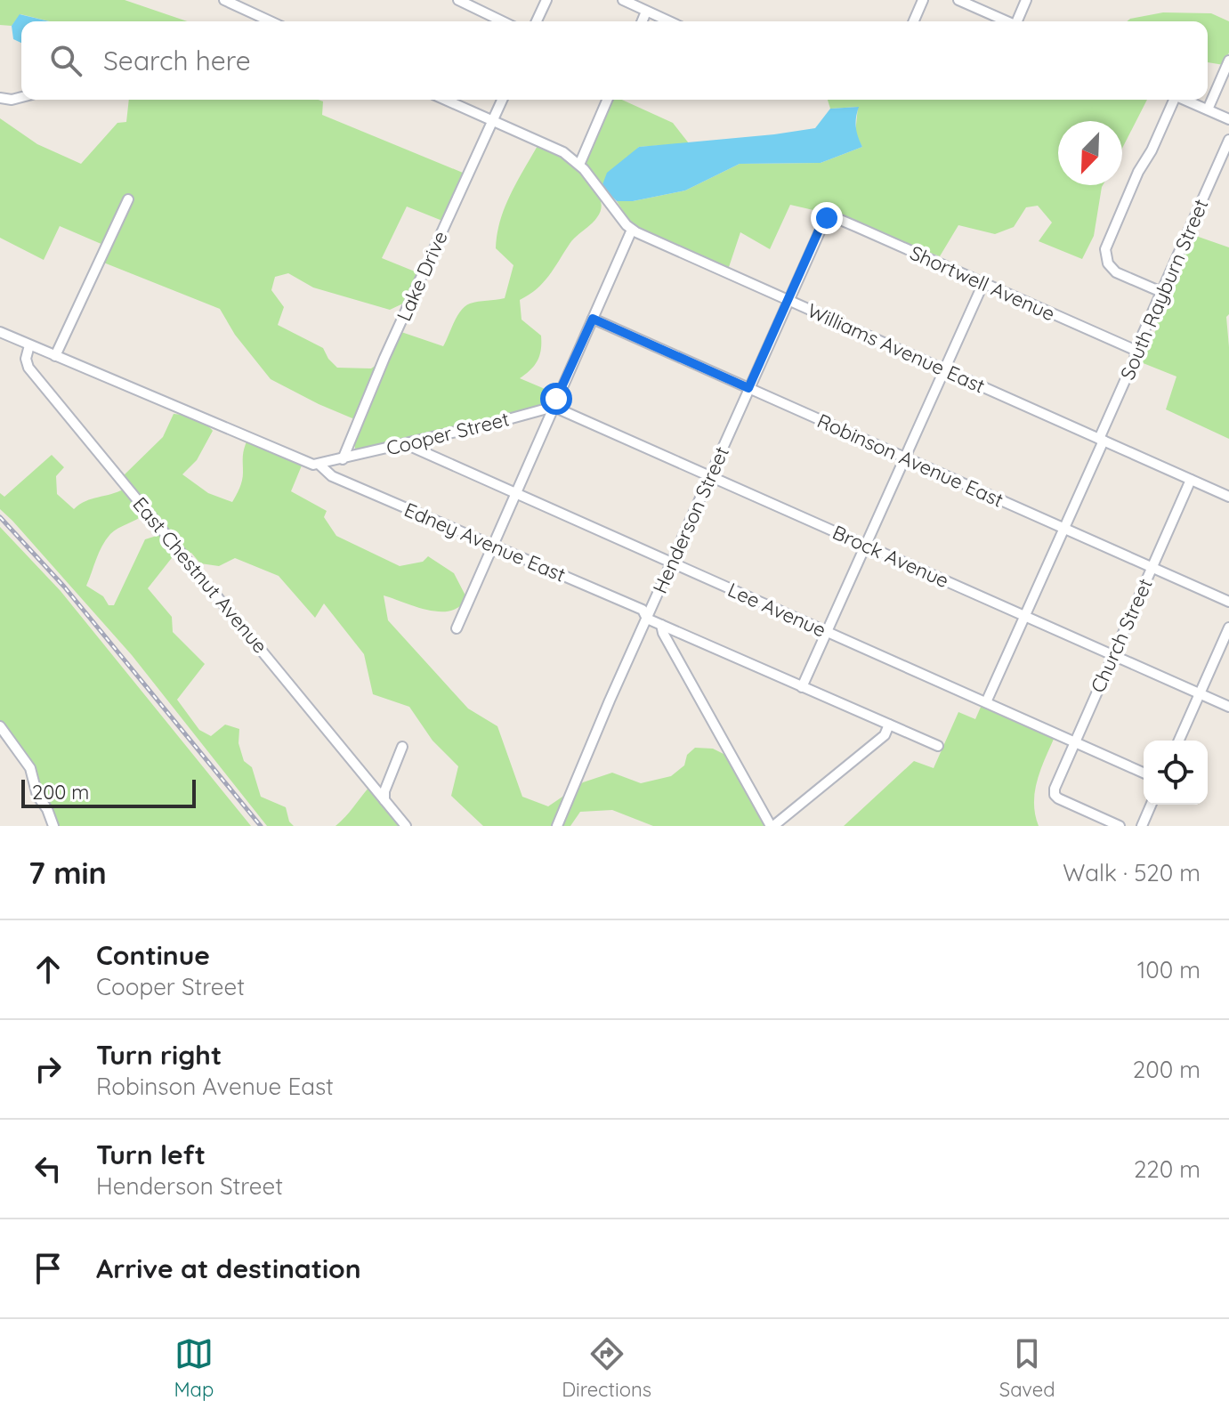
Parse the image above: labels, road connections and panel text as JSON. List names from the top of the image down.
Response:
{
  "streets": {
    "street": [
      "Lake Drive",
      "Shortwell Avenue",
      "South Rayburn Street",
      "Williams Avenue East",
      "Cooper Street",
      "Robinson Avenue East",
      "Henderson Street",
      "Edney Avenue East",
      "Brock Avenue",
      "East Chestnut Avenue",
      "Lee Avenue",
      "Church Street"
    ]
  },
  "crossings": [
    ["Lake Drive", "Williams Avenue East"],
    ["Lake Drive", "Cooper Street"],
    ["Shortwell Avenue", "South Rayburn Street"],
    ["Shortwell Avenue", "Henderson Street"],
    ["South Rayburn Street", "Williams Avenue East"],
    ["South Rayburn Street", "Robinson Avenue East"],
    ["South Rayburn Street", "Brock Avenue"],
    ["South Rayburn Street", "Lee Avenue"],
    ["Williams Avenue East", "Henderson Street"],
    ["Williams Avenue East", "Church Street"],
    ["Cooper Street", "Edney Avenue East"],
    ["Cooper Street", "Brock Avenue"],
    ["Cooper Street", "Lee Avenue"],
    ["Robinson Avenue East", "Henderson Street"],
    ["Robinson Avenue East", "Church Street"],
    ["Henderson Street", "Edney Avenue East"],
    ["Henderson Street", "Brock Avenue"],
    ["Henderson Street", "Lee Avenue"],
    ["Edney Avenue East", "East Chestnut Avenue"],
    ["Brock Avenue", "Church Street"],
    ["Lee Avenue", "Church Street"]
  ],
  "scale_bar": "200 m",
  "north": "bottom left",
  "page": {
    "search": "Search here",
    "scale": "200 m",
    "heading": ["7 min", "Walk · 520 m"],
    "list": [
      ["Continue", "Cooper Street", "100 m"],
      ["Turn right", "Robinson Avenue East", "200 m"],
      ["Turn left", "Henderson Street", "220 m"],
      "Arrive at destination"
    ],
    "nav": ["Map", "Directions", "Saved"]
  }
}
